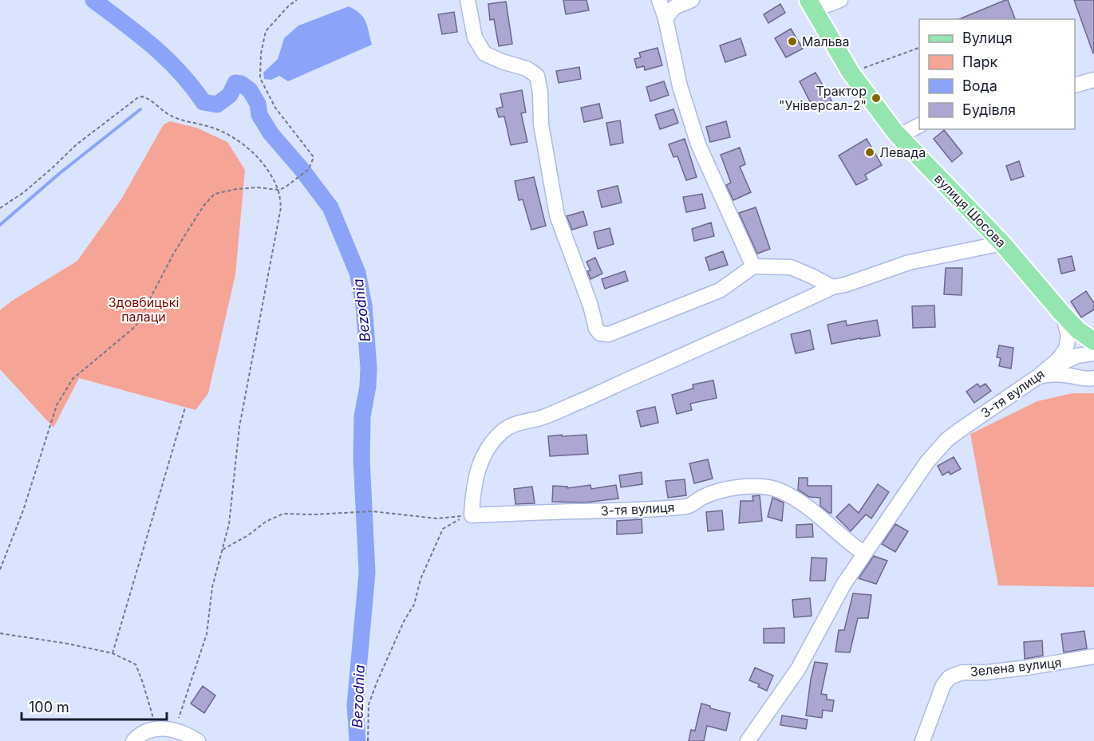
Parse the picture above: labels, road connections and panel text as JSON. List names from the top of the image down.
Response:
{
  "streets": {
    "main road": ["вулиця Шосова"],
    "street": ["3-тя вулиця", "Зелена вулиця"]
  },
  "crossings": [
    ["вулиця Шосова", "3-тя вулиця"]
  ],
  "water": ["Bezodnia"],
  "parks": ["Здовбицькі палаци"],
  "places": ["Мальва", "Трактор \"Універсал-2\"", "Левада"],
  "legend": [
    "Вулиця",
    "Парк",
    "Вода",
    "Будівля"
  ],
  "scale_bar": "100 m"
}
